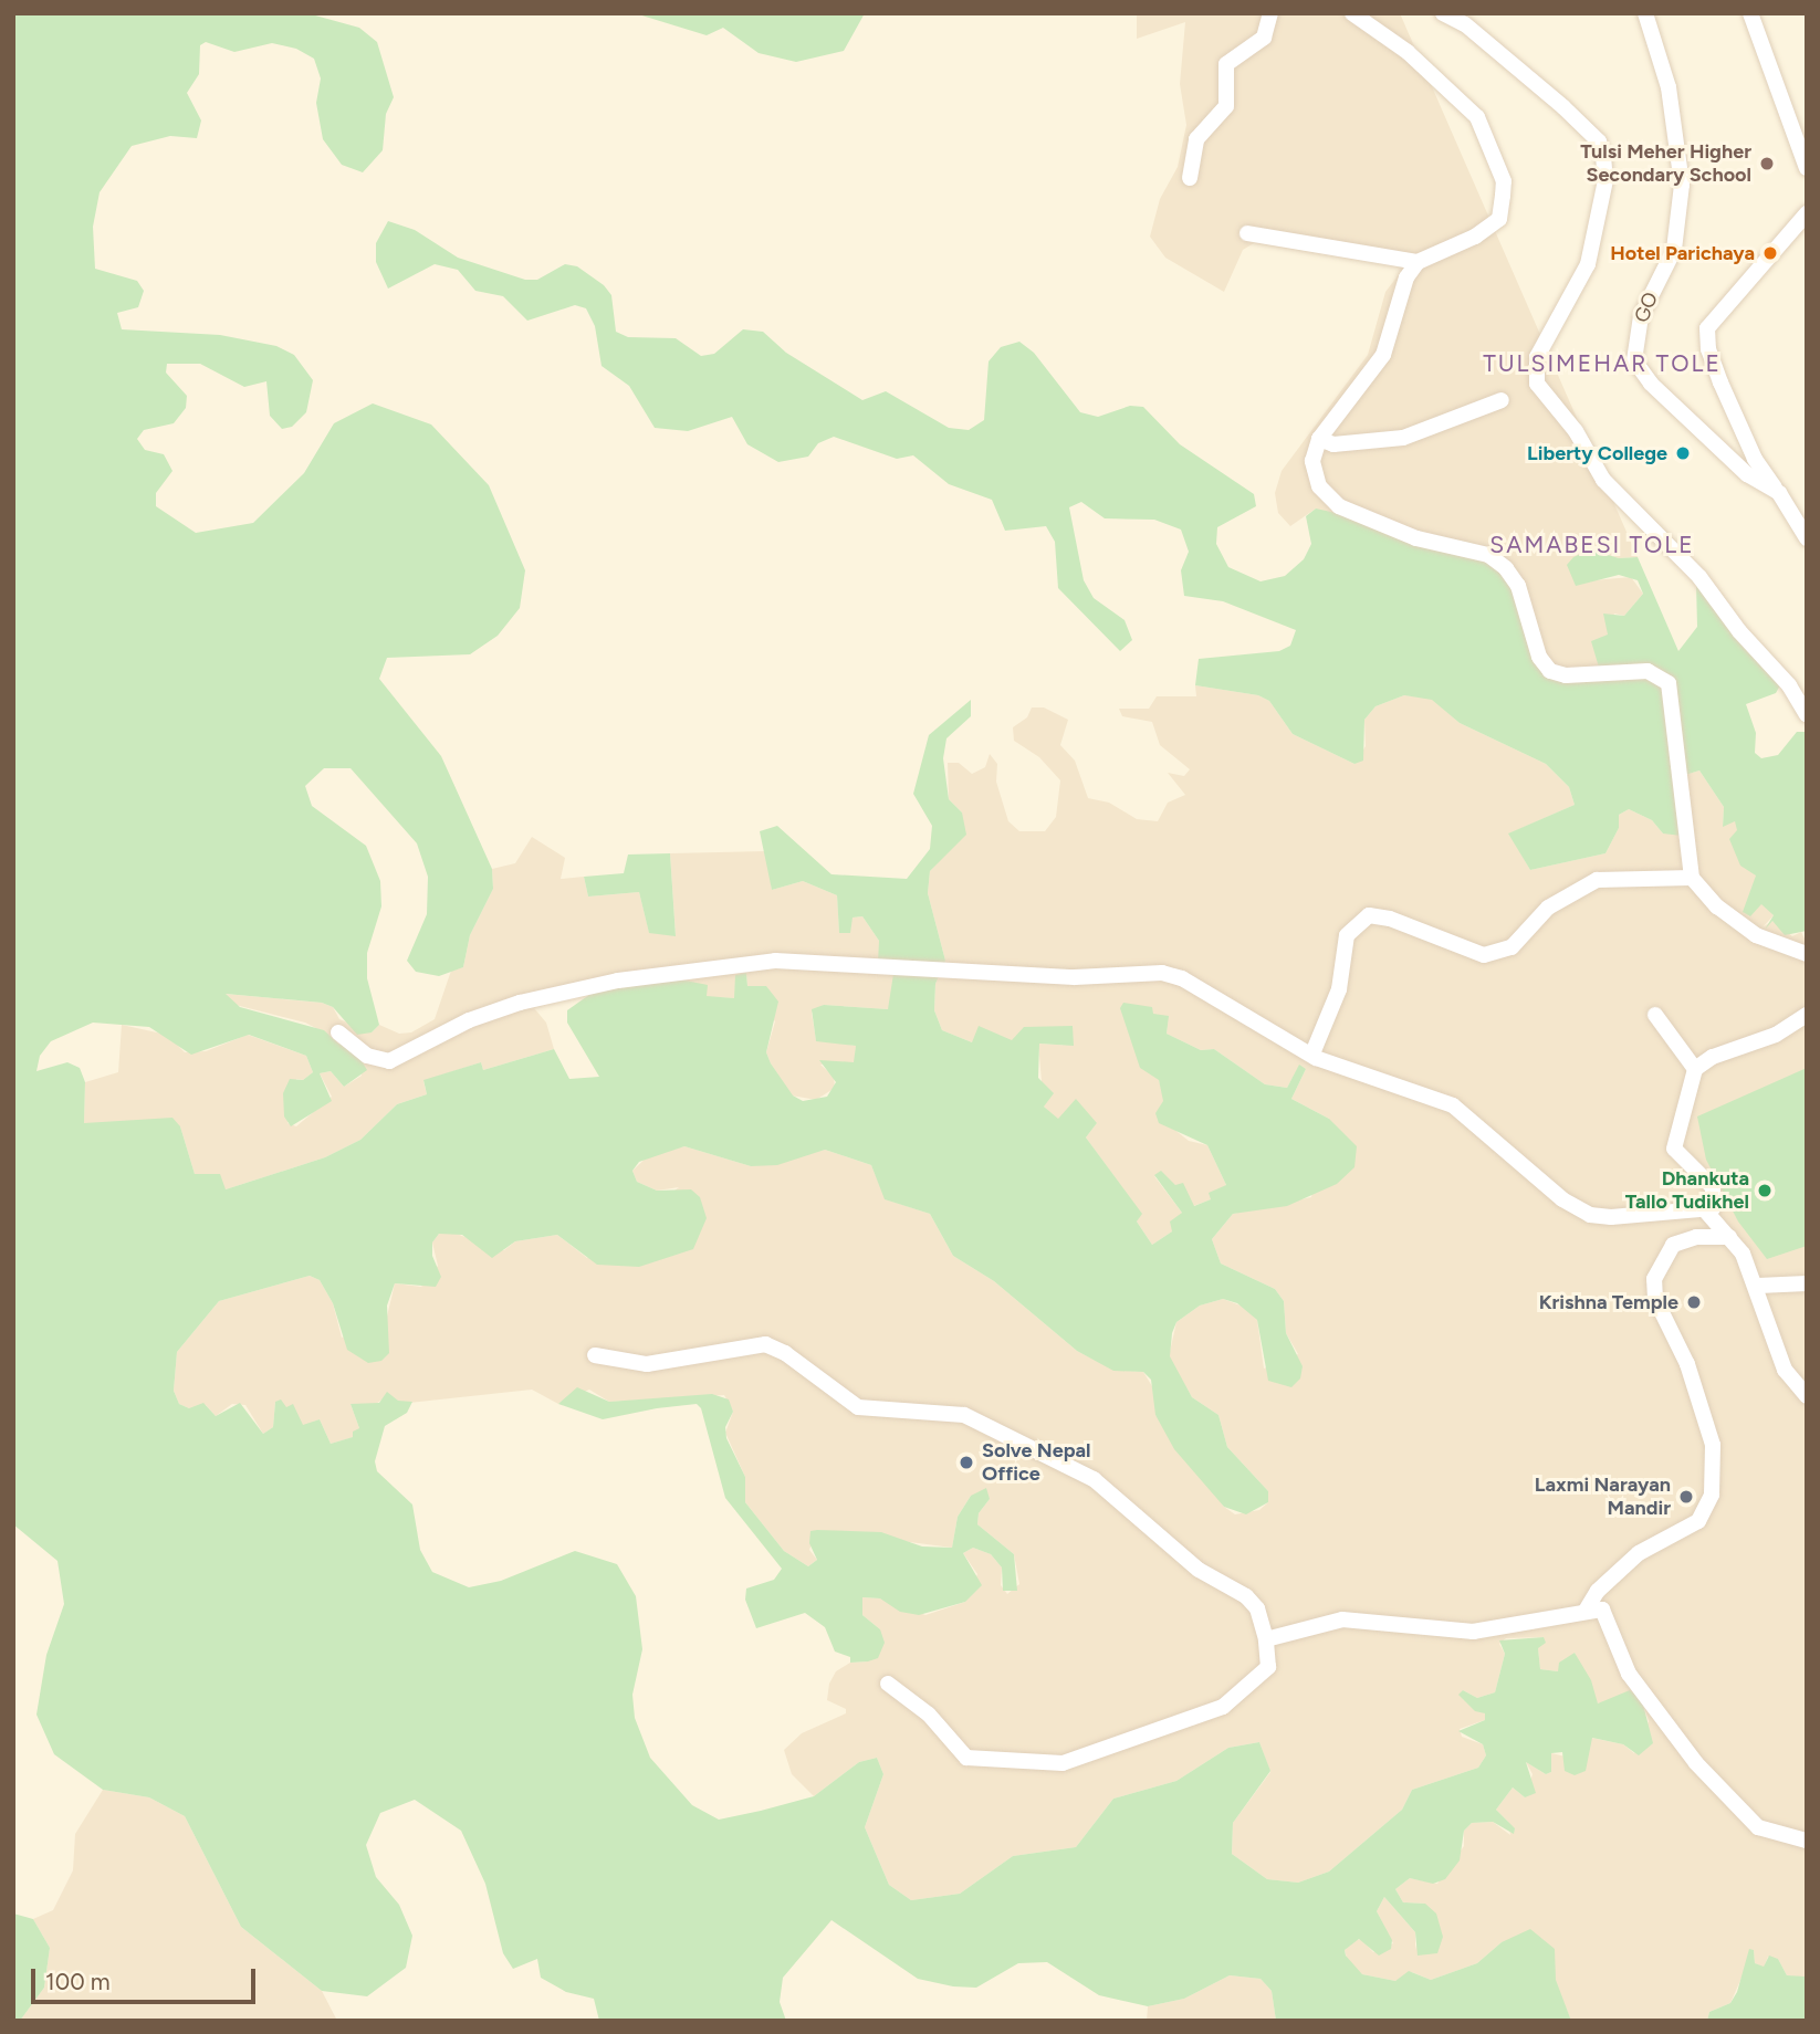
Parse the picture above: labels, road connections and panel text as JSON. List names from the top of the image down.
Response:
{
  "streets": {
    "street": ["GO"]
  },
  "districts": ["TULSIMEHAR TOLE", "SAMABESI TOLE"],
  "places": [
    "Tulsi Meher Higher Secondary School",
    "Hotel Parichaya",
    "Liberty College",
    "Dhankuta Tallo Tudikhel",
    "Krishna Temple",
    "Solve Nepal Office",
    "Laxmi Narayan Mandir"
  ],
  "scale_bar": "100 m"
}
